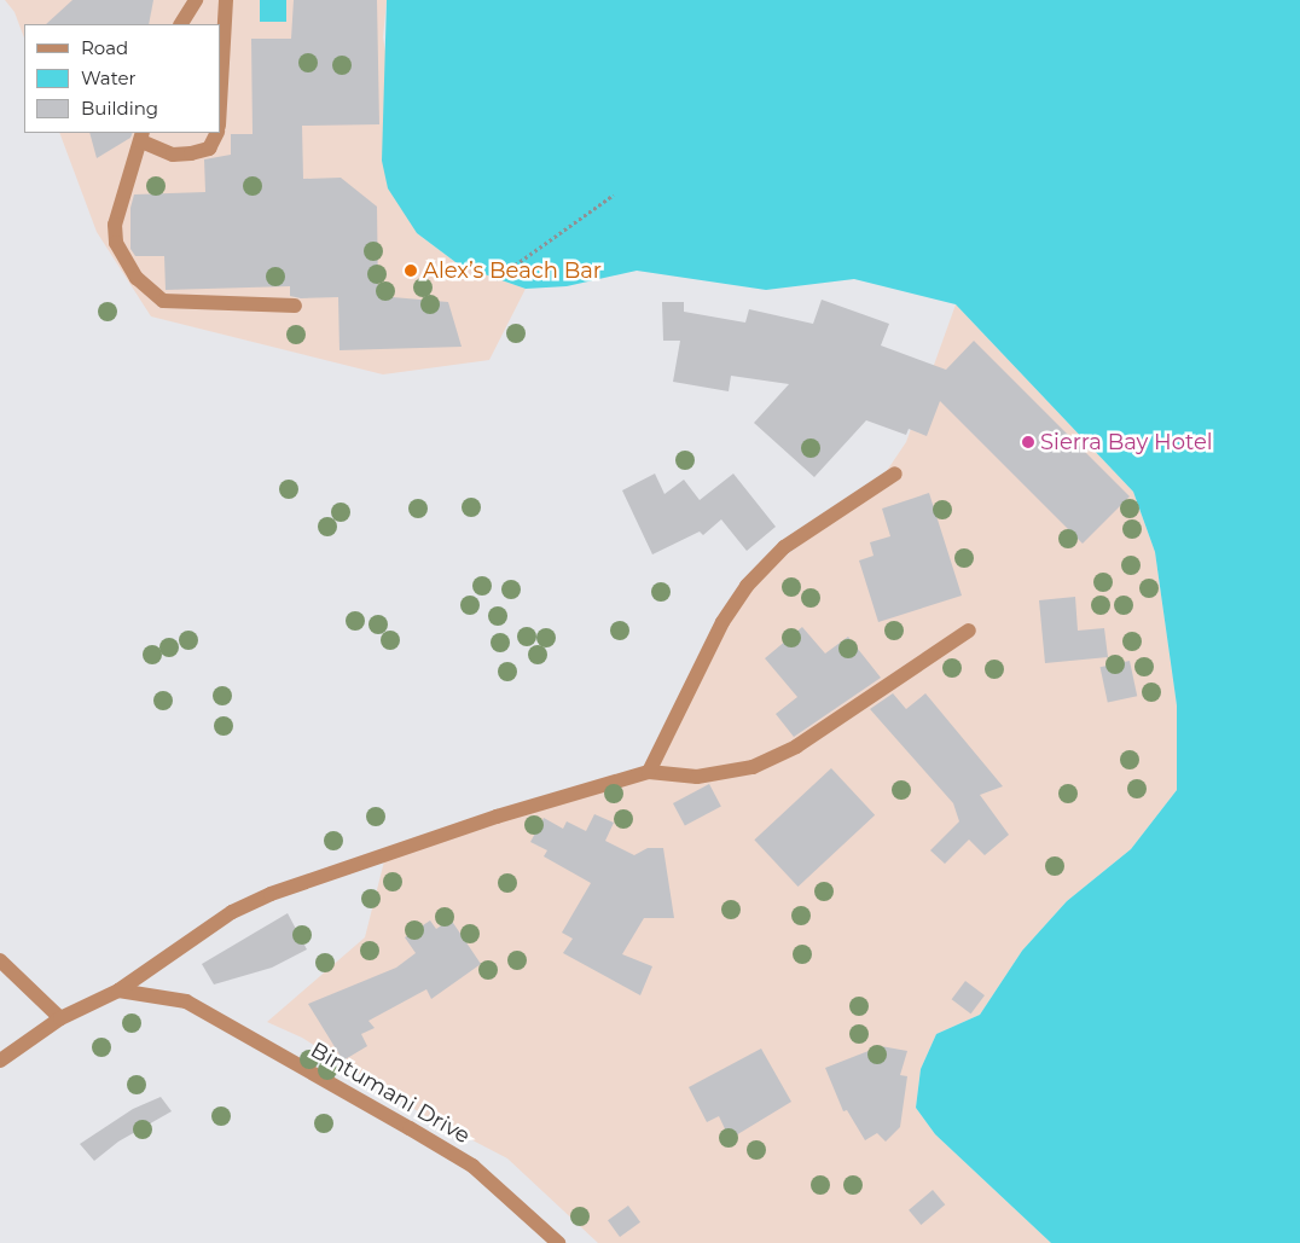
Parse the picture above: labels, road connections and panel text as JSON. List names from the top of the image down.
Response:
{
  "streets": {
    "street": ["Bintumani Drive"]
  },
  "places": ["Alex’s Beach Bar", "Sierra Bay Hotel"],
  "legend": ["Road", "Water", "Building"]
}
